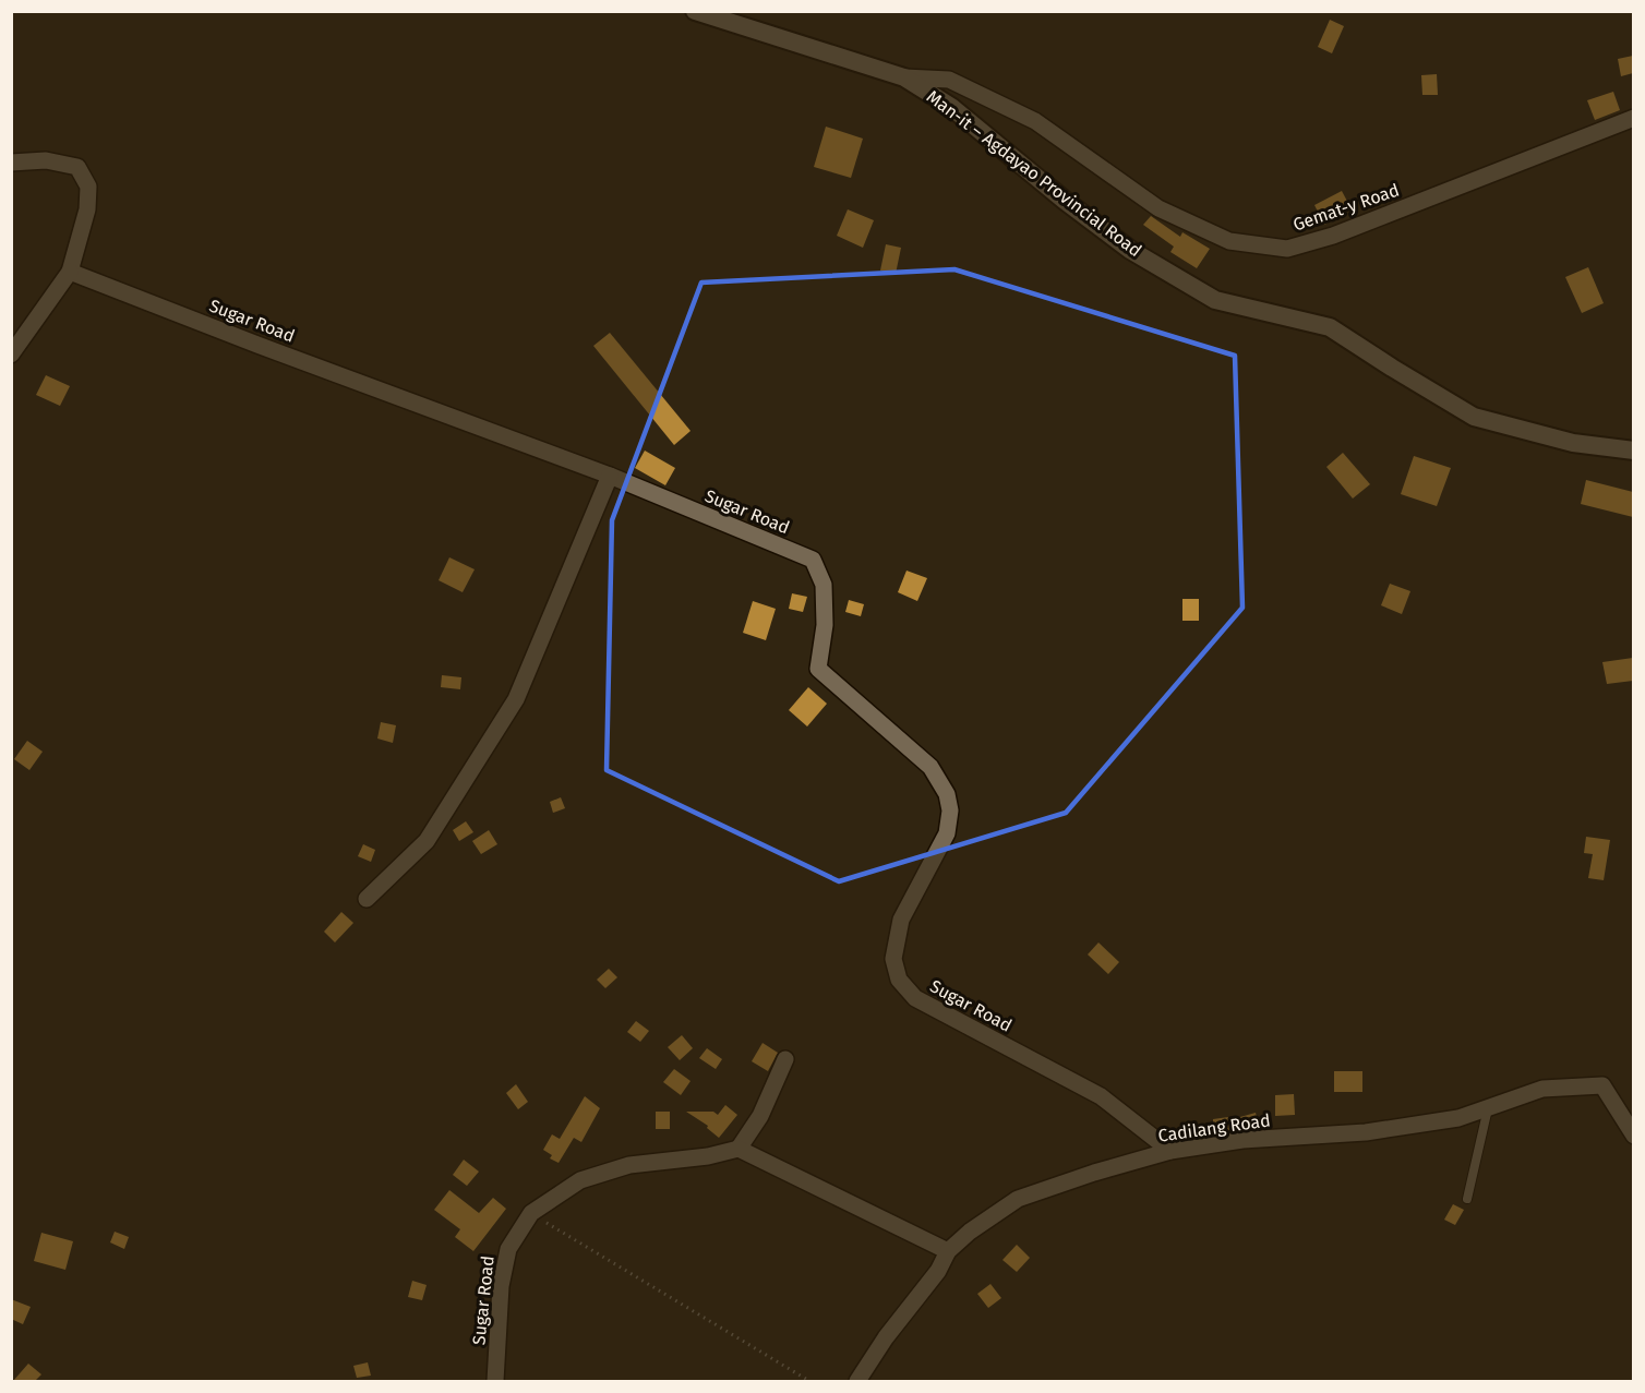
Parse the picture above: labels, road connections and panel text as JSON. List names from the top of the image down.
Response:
{
  "streets": {
    "street": [
      "Man-it – Agdayao Provincial Road",
      "Gemat-y Road",
      "Sugar Road",
      "Cadilang Road"
    ]
  },
  "crossings": [
    ["Man-it – Agdayao Provincial Road", "Gemat-y Road"],
    ["Sugar Road", "Cadilang Road"]
  ]
}
